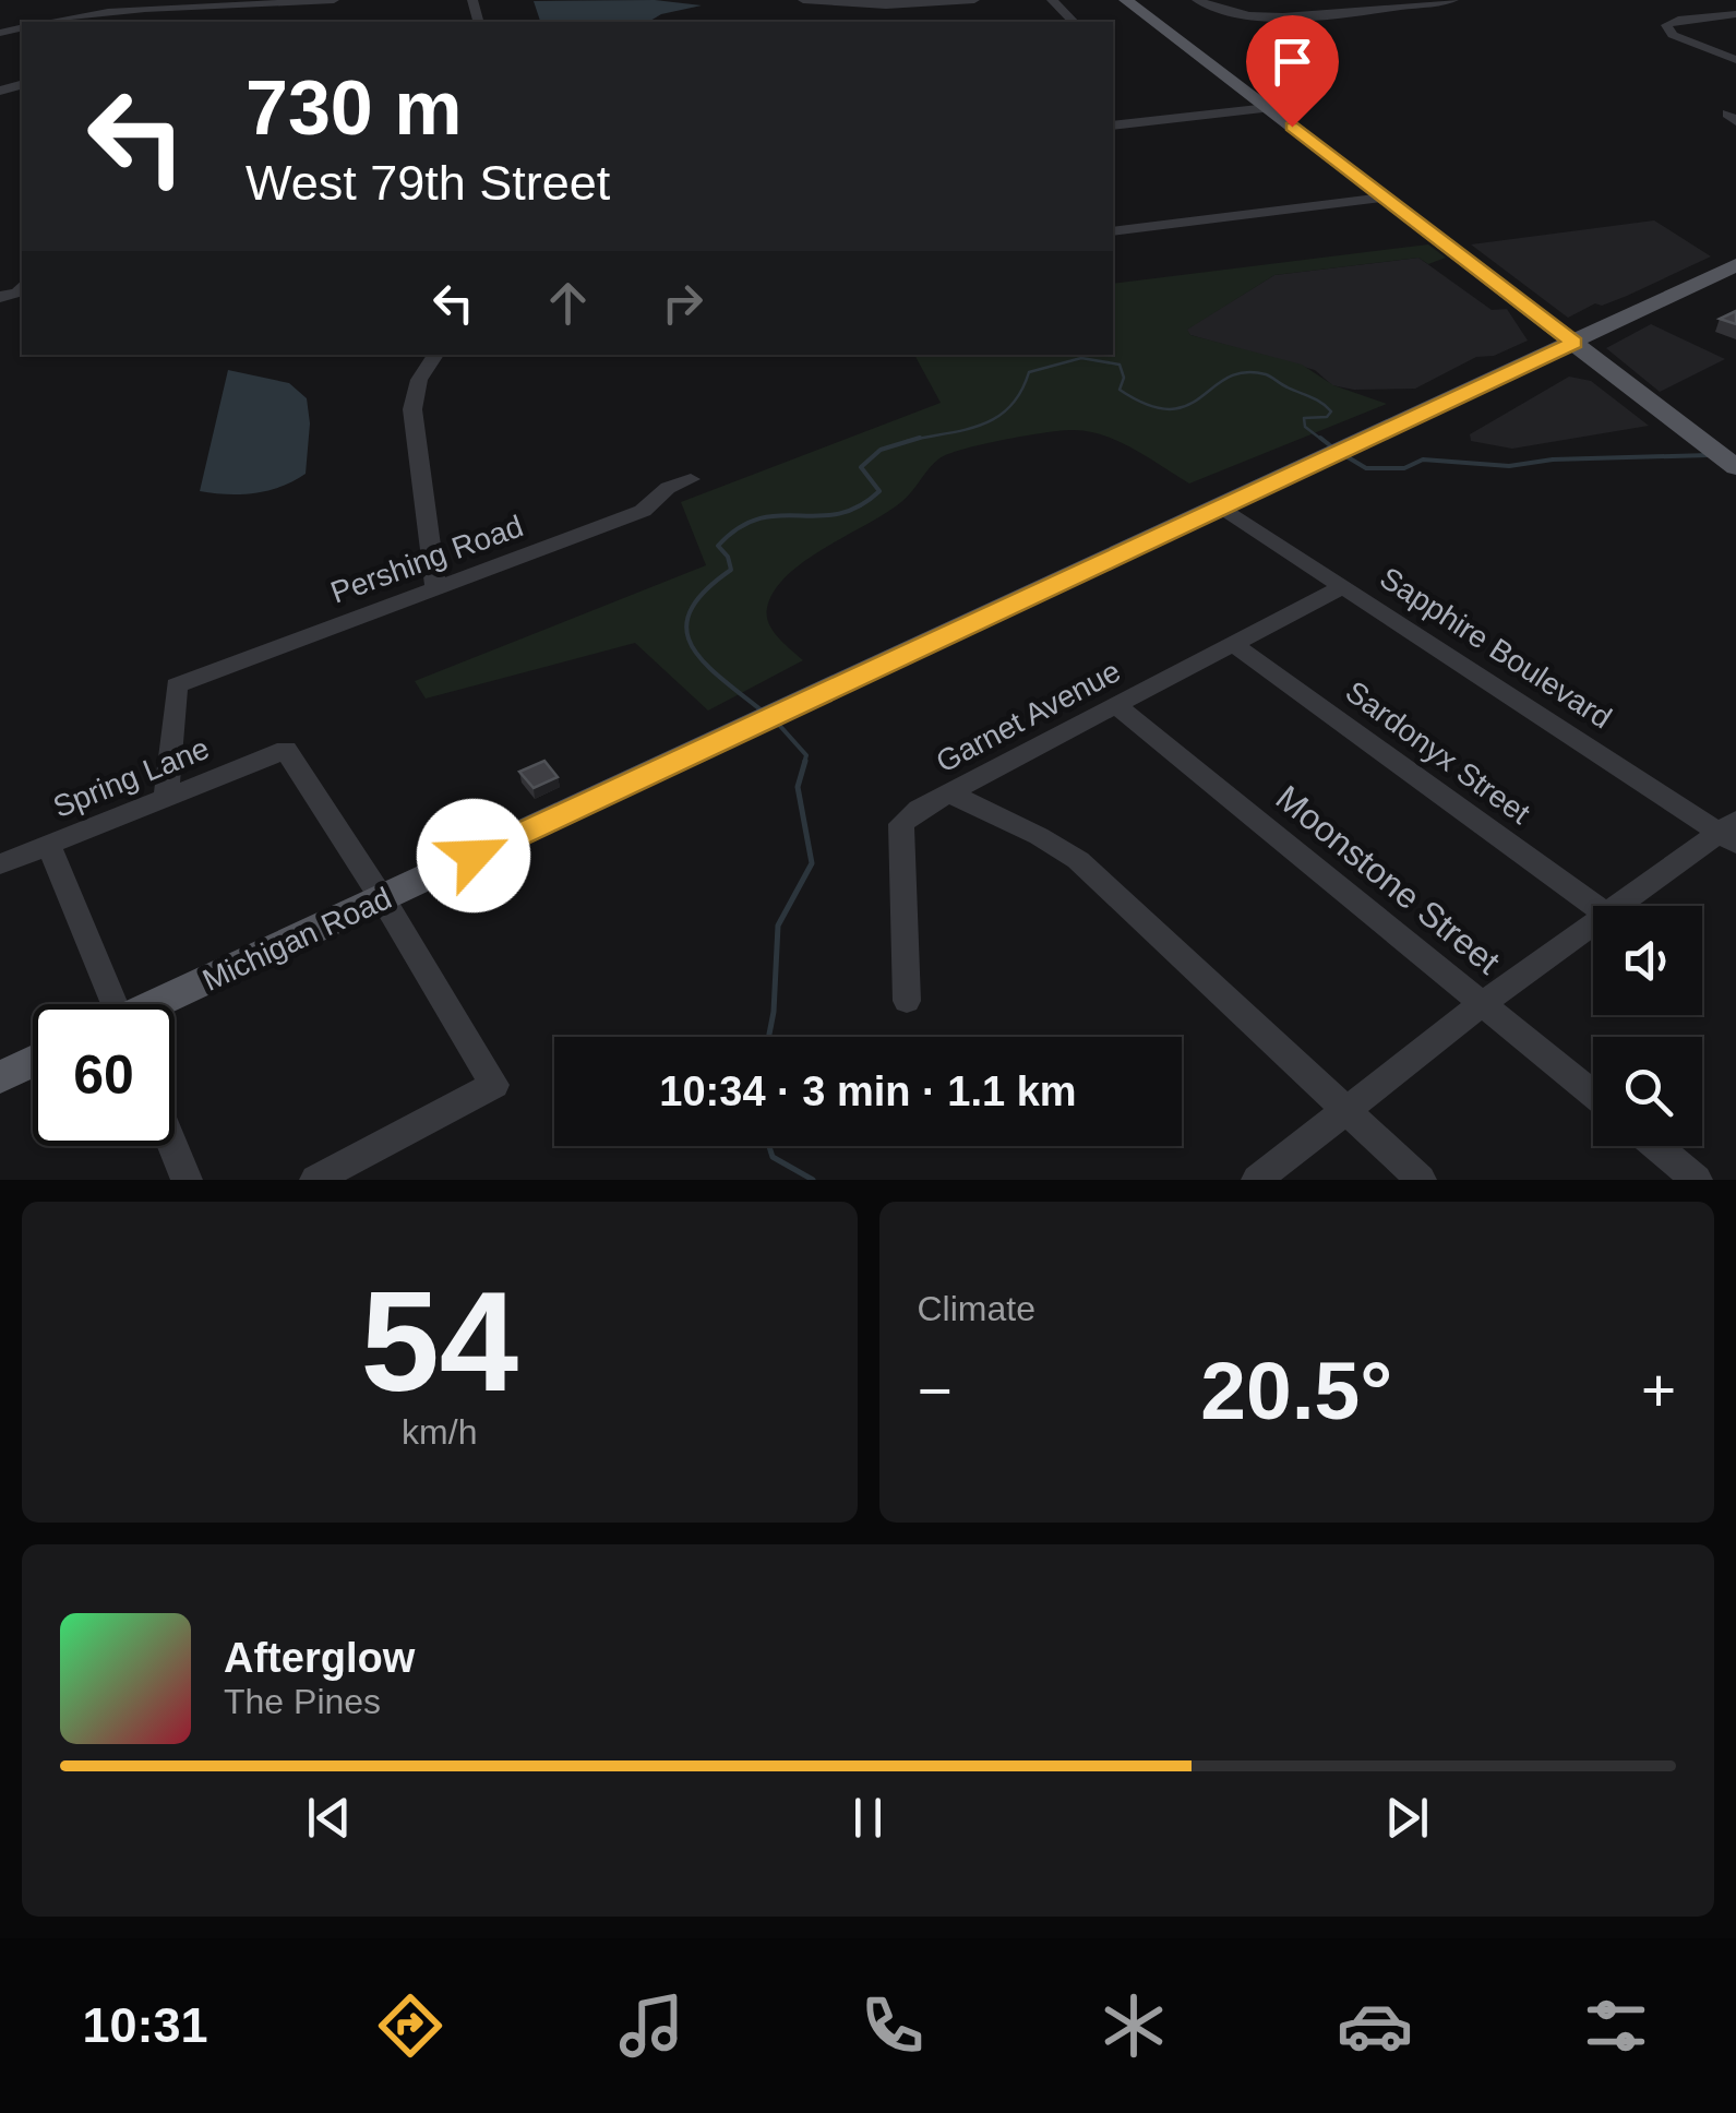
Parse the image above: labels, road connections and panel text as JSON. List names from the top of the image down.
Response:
{
  "streets": {
    "main road": ["Michigan Road"],
    "street": [
      "Pershing Road",
      "Sapphire Boulevard",
      "Garnet Avenue",
      "Sardonyx Street",
      "Spring Lane",
      "Moonstone Street"
    ]
  },
  "crossings": [
    ["Pershing Road", "Spring Lane"],
    ["Sapphire Boulevard", "Garnet Avenue"],
    ["Sapphire Boulevard", "Michigan Road"],
    ["Garnet Avenue", "Sardonyx Street"],
    ["Garnet Avenue", "Moonstone Street"],
    ["Spring Lane", "Michigan Road"]
  ],
  "page": {
    "turn": ["730 m", "West 79th Street"],
    "limit": "60",
    "trip": "10:34 · 3 min · 1.1 km",
    "tile": [
      ["54", "km/h"],
      "Climate"
    ],
    "heat": ["−", "20.5°", "+"],
    "song": ["Afterglow", "The Pines"],
    "tabs": "10:31"
  }
}
